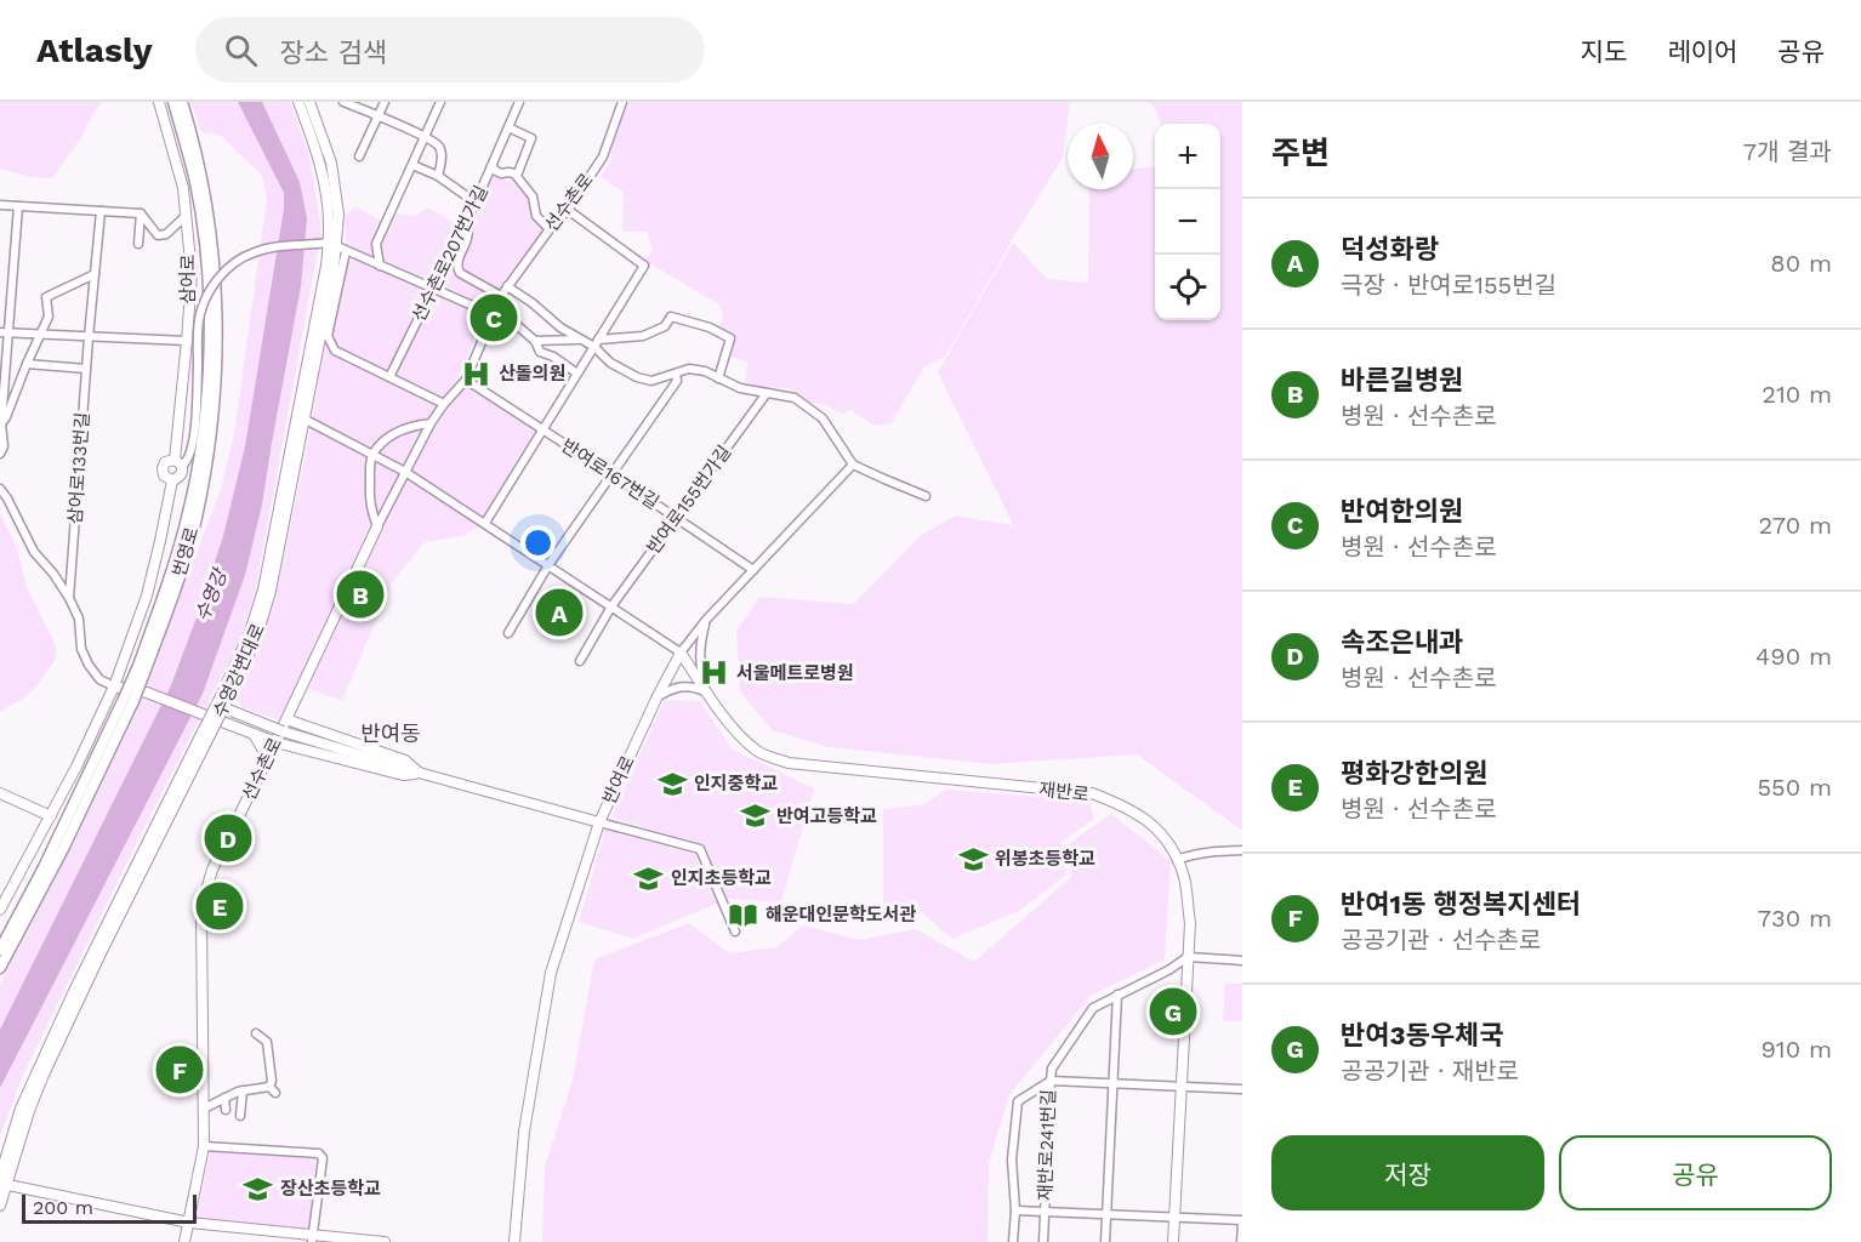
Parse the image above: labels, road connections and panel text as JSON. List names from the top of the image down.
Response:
{
  "streets": {
    "highway": ["번영로"],
    "main road": [
      "선수촌로",
      "삼어로",
      "수영강변대로",
      "반여로",
      "재반로"
    ],
    "street": [
      "선수촌로207번가길",
      "삼어로133번길",
      "반여로167번길",
      "반여로155번가길",
      "재반로241번길"
    ]
  },
  "crossings": [
    ["선수촌로", "반여로167번길"],
    ["반여로167번길", "반여로155번가길"],
    ["반여로167번길", "반여로"],
    ["반여로", "재반로"],
    ["재반로", "재반로241번길"]
  ],
  "districts": ["반여동"],
  "water": ["수영강"],
  "places": {
    "hospital": ["산돌의원", "서울메트로병원"],
    "school or university": [
      "인지중학교",
      "반여고등학교",
      "위봉초등학교",
      "인지초등학교",
      "장산초등학교"
    ],
    "library": ["해운대인문학도서관"]
  },
  "scale_bar": "200 m",
  "north": "top",
  "page": {
    "header": "Atlasly",
    "search": "장소 검색",
    "nav": ["지도", "레이어", "공유"],
    "heading": ["주변", "7개 결과"],
    "map_buttons": ["+", "−"],
    "list": [
      {
        "mark": "A",
        "name": "덕성화랑",
        "note": "극장 · 반여로155번길",
        "value": "80 m"
      },
      {
        "mark": "B",
        "name": "바른길병원",
        "note": "병원 · 선수촌로",
        "value": "210 m"
      },
      {
        "mark": "C",
        "name": "반여한의원",
        "note": "병원 · 선수촌로",
        "value": "270 m"
      },
      {
        "mark": "D",
        "name": "속조은내과",
        "note": "병원 · 선수촌로",
        "value": "490 m"
      },
      {
        "mark": "E",
        "name": "평화강한의원",
        "note": "병원 · 선수촌로",
        "value": "550 m"
      },
      {
        "mark": "F",
        "name": "반여1동 행정복지센터",
        "note": "공공기관 · 선수촌로",
        "value": "730 m"
      },
      {
        "mark": "G",
        "name": "반여3동우체국",
        "note": "공공기관 · 재반로",
        "value": "910 m"
      }
    ],
    "pins": [
      "C",
      "B",
      "A",
      "D",
      "E",
      "G",
      "F"
    ],
    "buttons": ["저장", "공유"],
    "scale": "200 m"
  }
}
